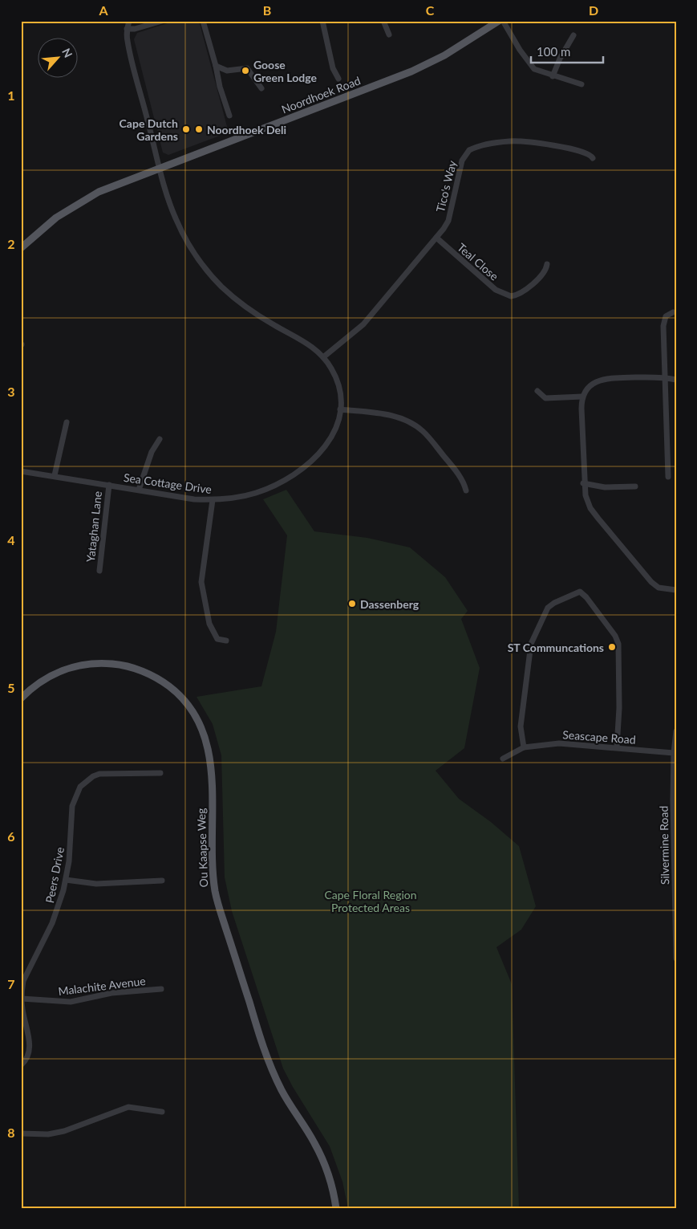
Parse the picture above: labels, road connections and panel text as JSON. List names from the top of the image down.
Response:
{
  "streets": {
    "main road": ["Noordhoek Road", "Ou Kaapse Weg"],
    "street": [
      "Tico's Way",
      "Teal Close",
      "Sea Cottage Drive",
      "Yataghan Lane",
      "Seascape Road",
      "Silvermine Road",
      "Peers Drive",
      "Malachite Avenue"
    ]
  },
  "crossings": [
    ["Noordhoek Road", "Sea Cottage Drive"],
    ["Tico's Way", "Teal Close"],
    ["Tico's Way", "Sea Cottage Drive"],
    ["Sea Cottage Drive", "Yataghan Lane"],
    ["Seascape Road", "Silvermine Road"],
    ["Peers Drive", "Malachite Avenue"]
  ],
  "parks": ["Cape Floral Region Protected Areas"],
  "places": [
    "Goose Green Lodge",
    "Cape Dutch Gardens",
    "Noordhoek Deli",
    "Dassenberg",
    "ST Communcations"
  ],
  "scale_bar": "100 m",
  "north": "top right",
  "grid": {
    "columns": [
      "A",
      "B",
      "C",
      "D"
    ],
    "rows": [
      "1",
      "2",
      "3",
      "4",
      "5",
      "6",
      "7",
      "8"
    ]
  }
}
